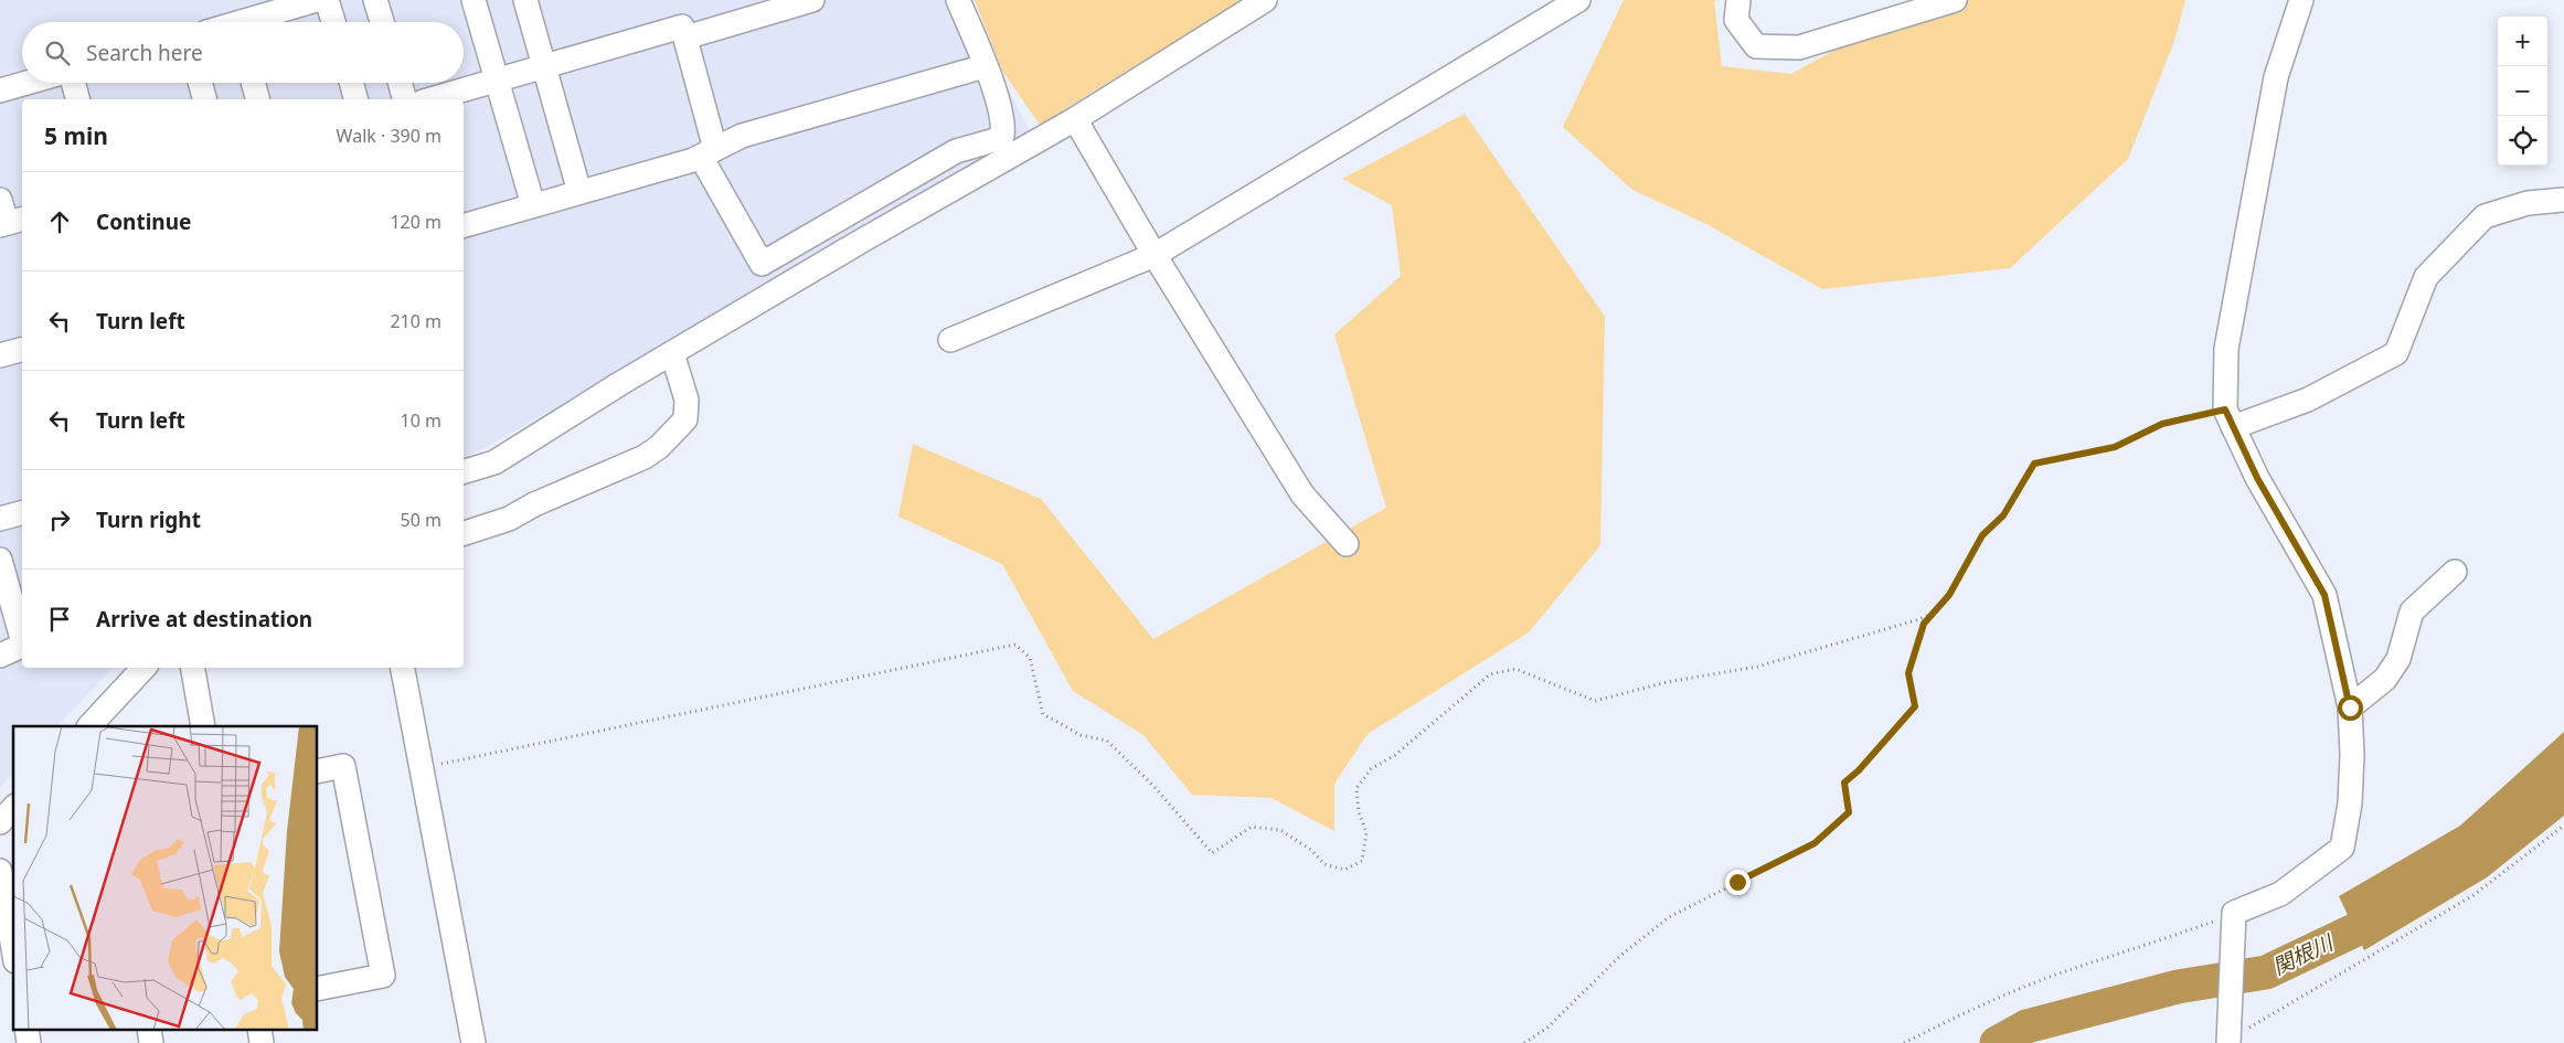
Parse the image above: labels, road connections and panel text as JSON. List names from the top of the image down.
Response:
{
  "water": ["関根川"],
  "page": {
    "map_buttons": ["+", "−"],
    "search": "Search here",
    "heading": ["5 min", "Walk · 390 m"],
    "list": [
      ["Continue", "120 m"],
      ["Turn left", "210 m"],
      ["Turn left", "10 m"],
      ["Turn right", "50 m"],
      "Arrive at destination"
    ]
  }
}
